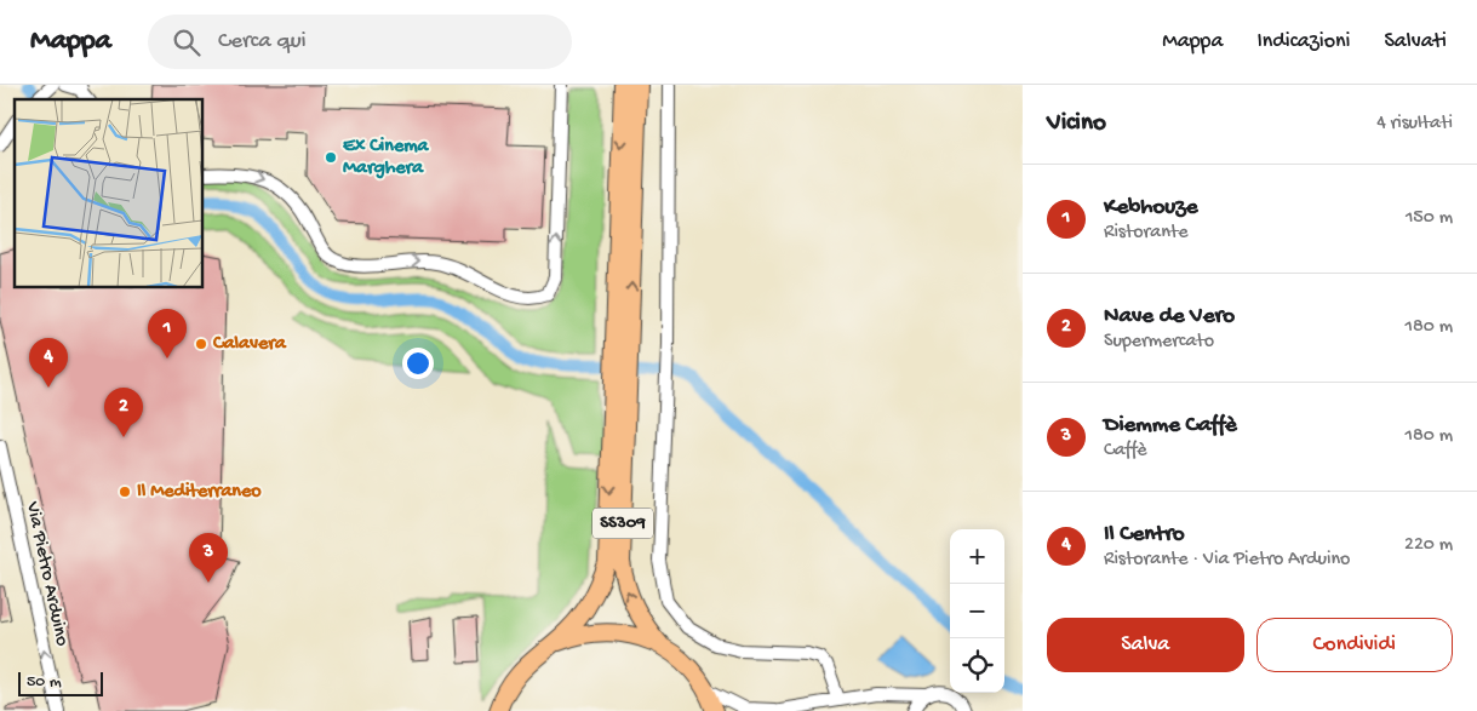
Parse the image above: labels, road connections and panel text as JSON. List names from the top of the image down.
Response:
{
  "streets": {
    "main road": ["SS309"],
    "street": ["Via Pietro Arduino"]
  },
  "one_way": ["Via Pietro Arduino"],
  "places": ["Ex Cinema Marghera", "Calavera", "Il Mediterraneo"],
  "scale_bar": "50 m",
  "page": {
    "header": "Mappa",
    "search": "Cerca qui",
    "nav": ["Mappa", "Indicazioni", "Salvati"],
    "heading": ["Vicino", "4 risultati"],
    "list": [
      {
        "mark": "1",
        "name": "Kebhouze",
        "note": "Ristorante",
        "value": "150 m"
      },
      {
        "mark": "2",
        "name": "Nave de Vero",
        "note": "Supermercato",
        "value": "180 m"
      },
      {
        "mark": "3",
        "name": "Diemme Caffè",
        "note": "Caffè",
        "value": "180 m"
      },
      {
        "mark": "4",
        "name": "Il Centro",
        "note": "Ristorante · Via Pietro Arduino",
        "value": "220 m"
      }
    ],
    "pins": [
      "1",
      "4",
      "2",
      "3"
    ],
    "map_buttons": ["+", "−"],
    "buttons": ["Salva", "Condividi"],
    "scale": "50 m"
  }
}
